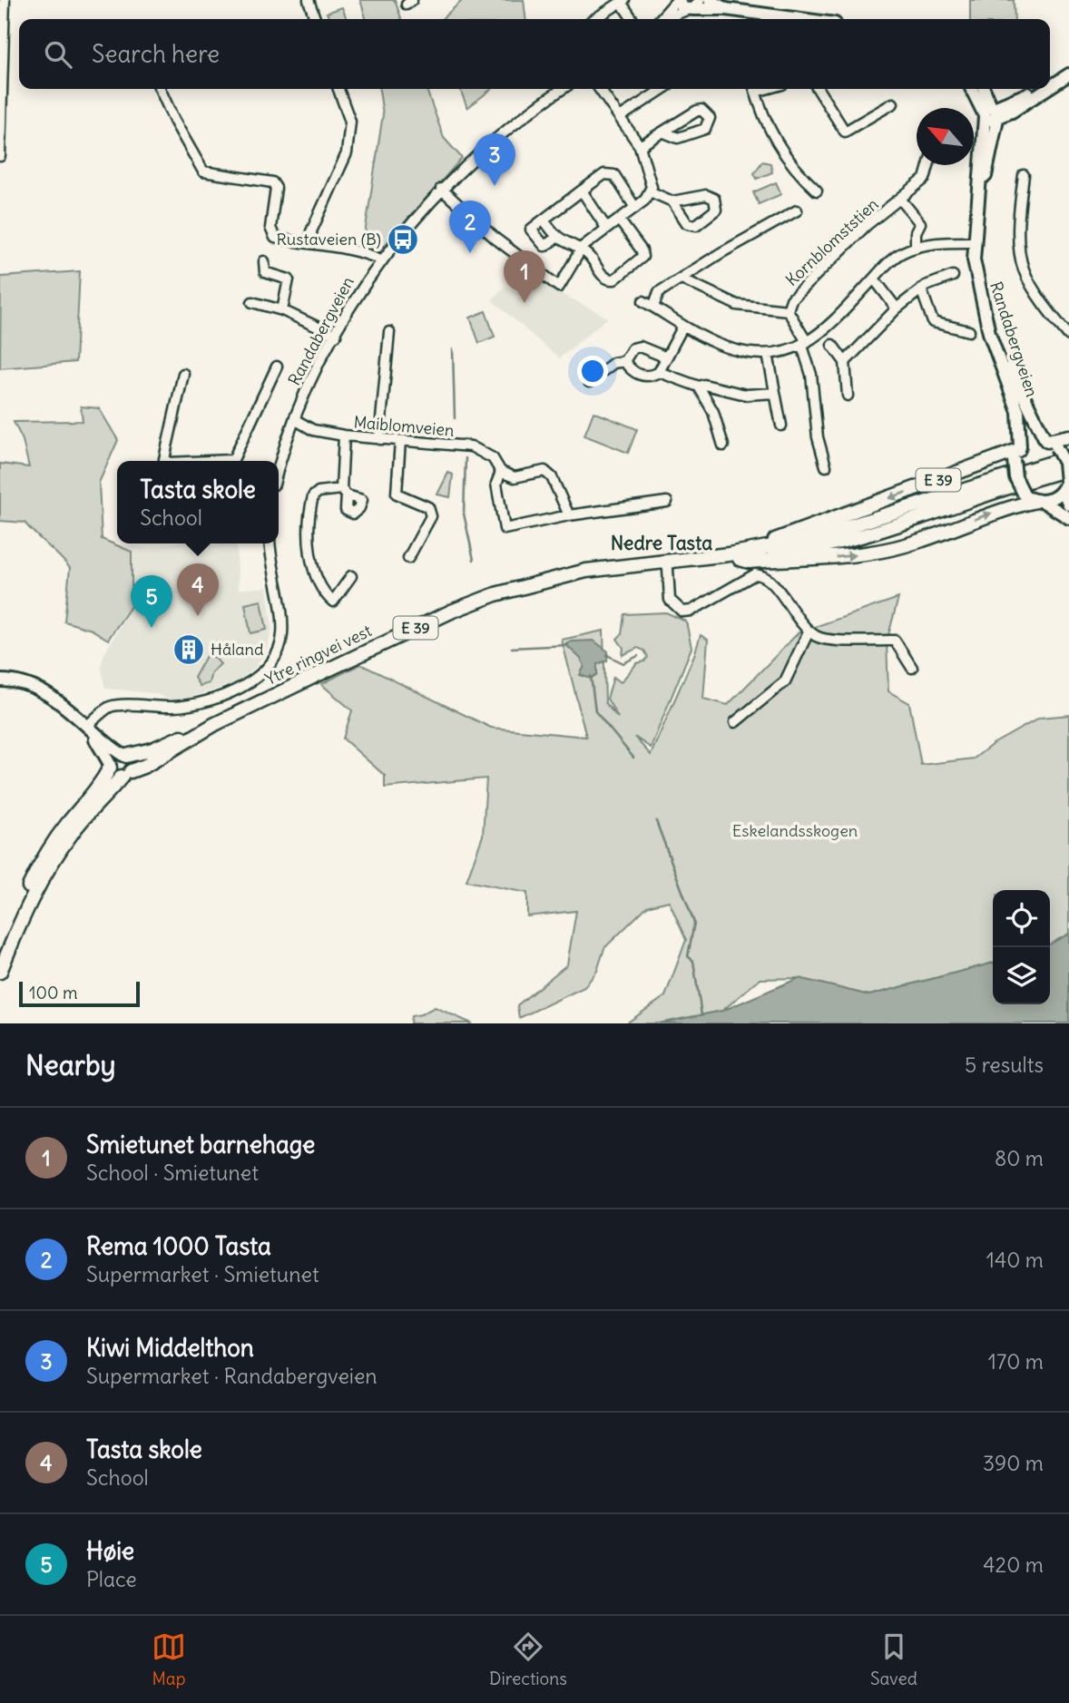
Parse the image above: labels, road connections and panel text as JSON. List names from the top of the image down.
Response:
{
  "streets": {
    "highway": ["E 39", "Ytre ringvei vest"],
    "main road": ["Randabergveien"],
    "street": ["Kornblomststien", "Maiblomveien"]
  },
  "crossings": [
    ["Randabergveien", "Maiblomveien"],
    ["Randabergveien", "E 39"],
    ["E 39", "Ytre ringvei vest"]
  ],
  "districts": ["Nedre Tasta"],
  "parks": ["Eskelandsskogen"],
  "places": {
    "bus stop": ["Rustaveien (B)"],
    "building": ["Håland"]
  },
  "scale_bar": "100 m",
  "north": "top left",
  "page": {
    "search": "Search here",
    "pins": [
      "3",
      "2",
      "1",
      "4",
      "5"
    ],
    "popup": ["Tasta skole", "School"],
    "scale": "100 m",
    "heading": ["Nearby", "5 results"],
    "list": [
      {
        "mark": "1",
        "name": "Smietunet barnehage",
        "note": "School · Smietunet",
        "value": "80 m"
      },
      {
        "mark": "2",
        "name": "Rema 1000 Tasta",
        "note": "Supermarket · Smietunet",
        "value": "140 m"
      },
      {
        "mark": "3",
        "name": "Kiwi Middelthon",
        "note": "Supermarket · Randabergveien",
        "value": "170 m"
      },
      {
        "mark": "4",
        "name": "Tasta skole",
        "note": "School",
        "value": "390 m"
      },
      {
        "mark": "5",
        "name": "Høie",
        "note": "Place",
        "value": "420 m"
      }
    ],
    "nav": ["Map", "Directions", "Saved"]
  }
}
